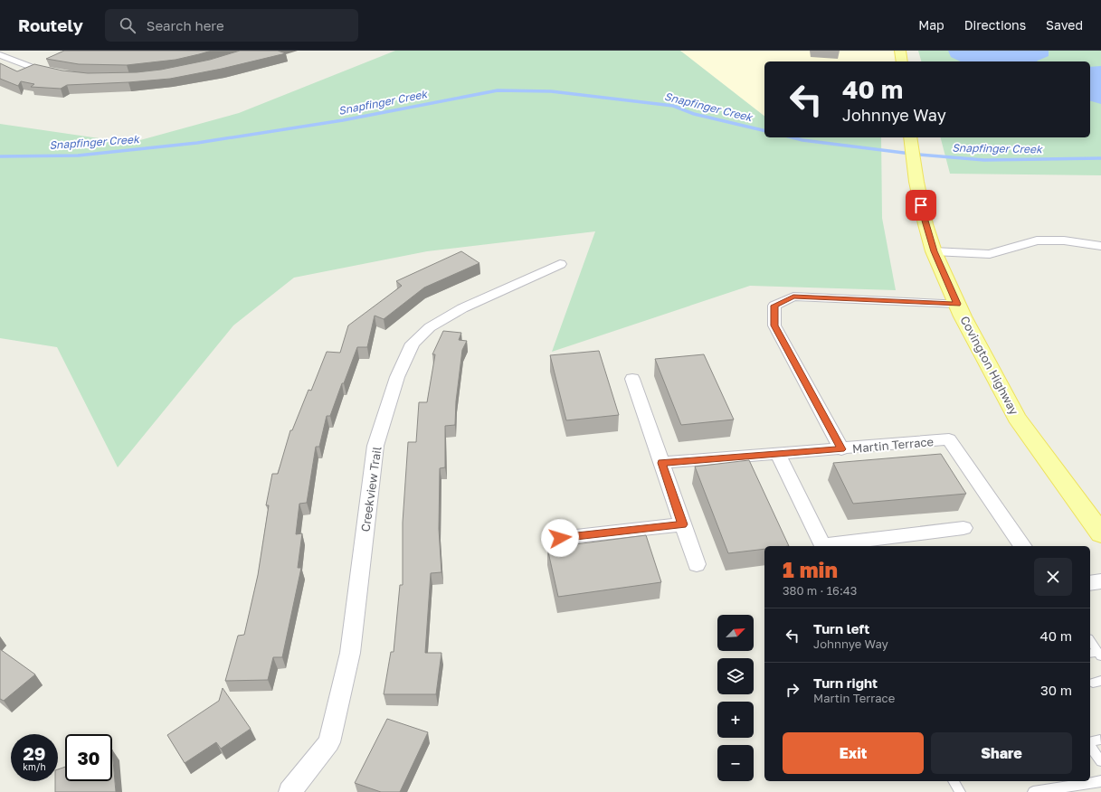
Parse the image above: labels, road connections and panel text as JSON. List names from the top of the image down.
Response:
{
  "streets": {
    "main road": ["Covington Highway"],
    "street": ["Martin Terrace", "Creekview Trail"]
  },
  "water": ["Snapfinger Creek"],
  "north": "top right",
  "page": {
    "header": "Routely",
    "search": "Search here",
    "nav": ["Map", "Directions", "Saved"],
    "turn": ["40 m", "Johnnye Way"],
    "heading": ["1 min", "380 m · 16:43"],
    "list": [
      {
        "name": "Turn left",
        "note": "Johnnye Way",
        "value": "40 m"
      },
      {
        "name": "Turn right",
        "note": "Martin Terrace",
        "value": "30 m"
      }
    ],
    "map_buttons": ["+", "−"],
    "buttons": ["Exit", "Share"],
    "speed": "29 km/h",
    "limit": "30"
  }
}
